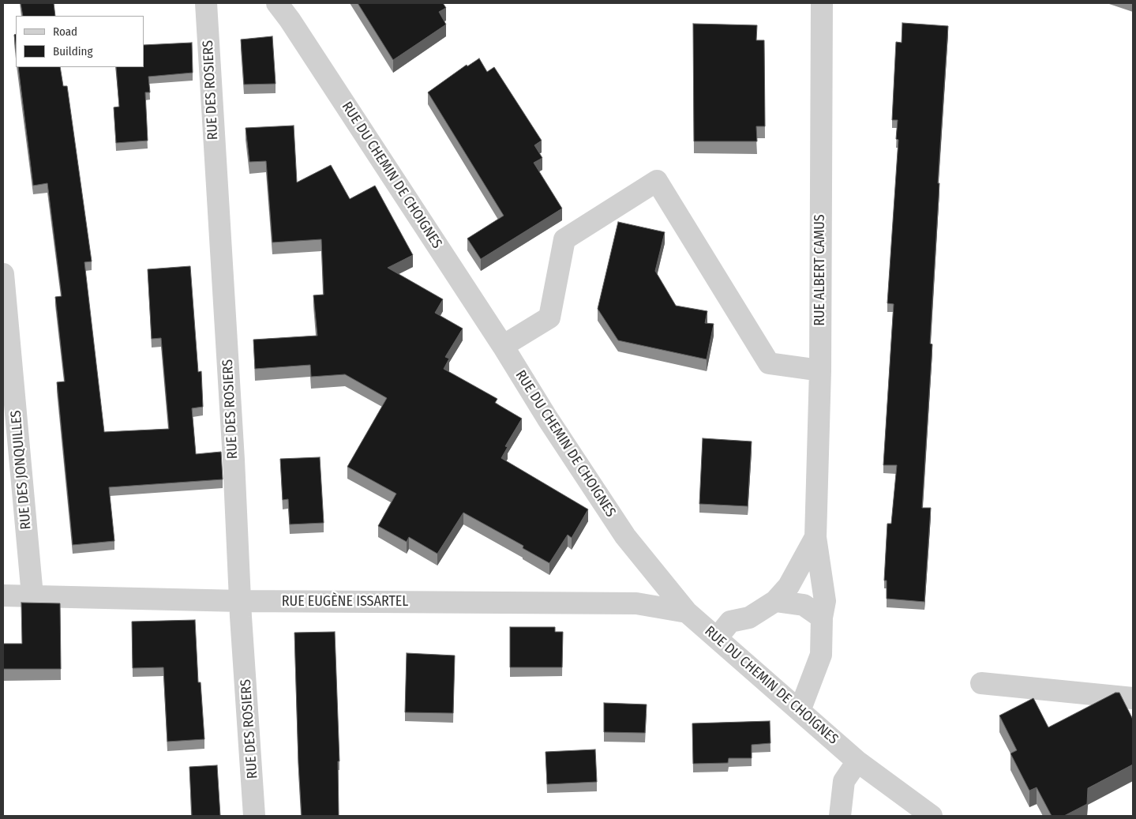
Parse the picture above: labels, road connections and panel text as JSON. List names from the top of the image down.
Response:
{
  "streets": {
    "street": [
      "RUE DES ROSIERS",
      "RUE DU CHEMIN DE CHOIGNES",
      "RUE ALBERT CAMUS",
      "RUE DES JONQUILLES",
      "RUE EUGÈNE ISSARTEL"
    ]
  },
  "crossings": [
    ["RUE DES ROSIERS", "RUE EUGÈNE ISSARTEL"],
    ["RUE DU CHEMIN DE CHOIGNES", "RUE ALBERT CAMUS"],
    ["RUE DU CHEMIN DE CHOIGNES", "RUE EUGÈNE ISSARTEL"],
    ["RUE DES JONQUILLES", "RUE EUGÈNE ISSARTEL"]
  ],
  "legend": ["Road", "Building"]
}
